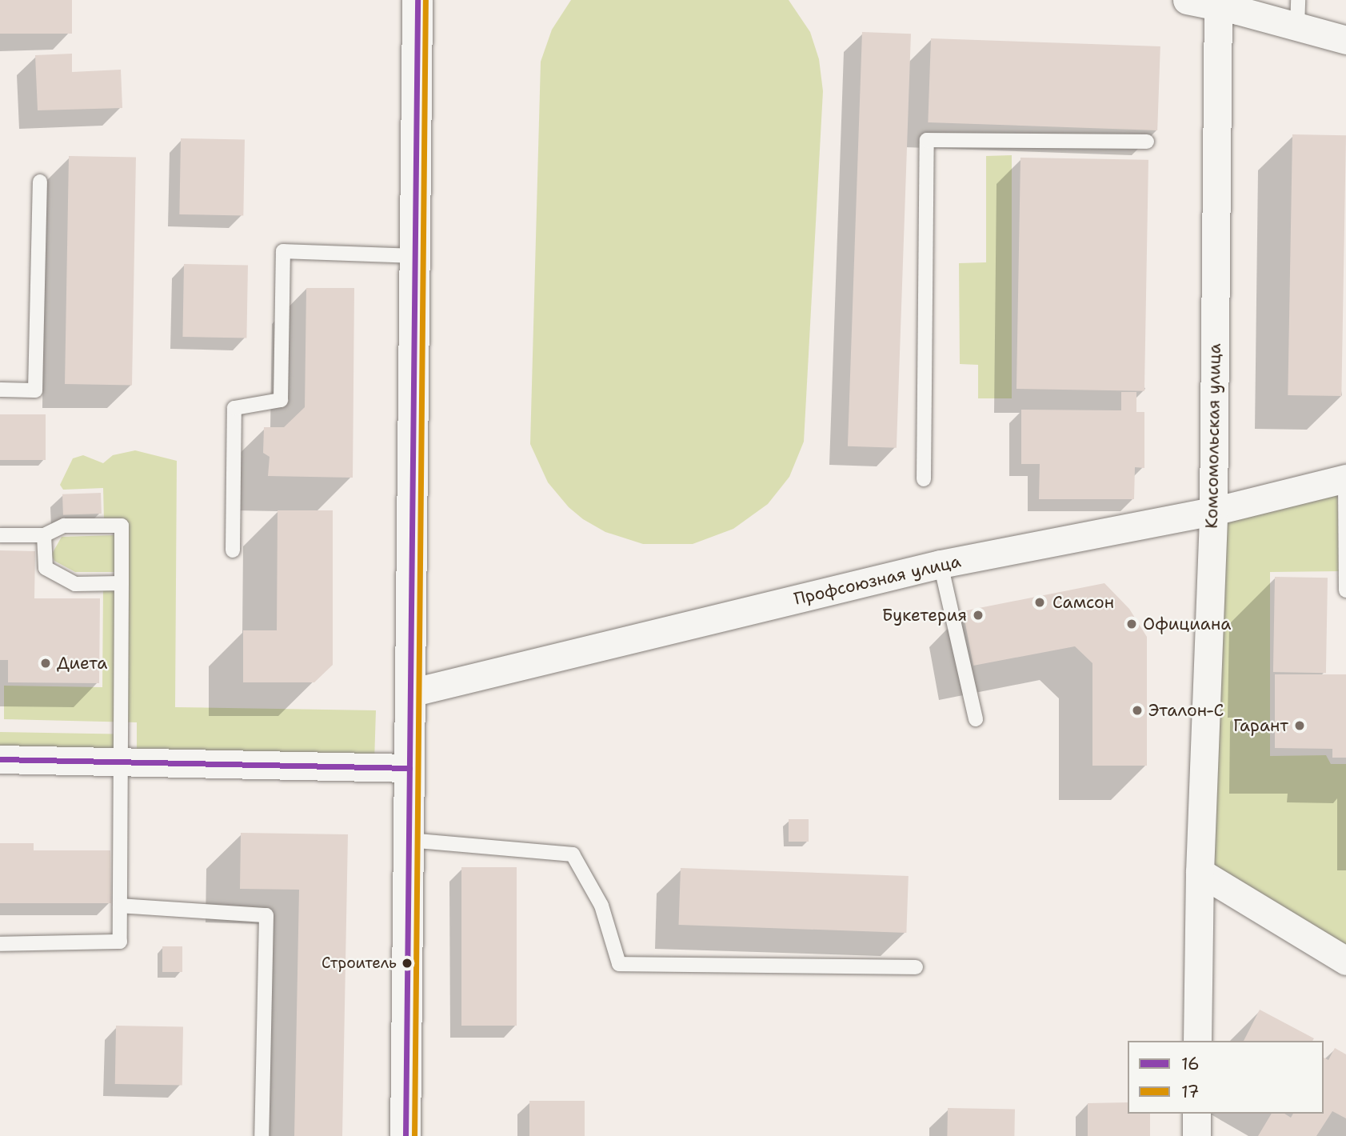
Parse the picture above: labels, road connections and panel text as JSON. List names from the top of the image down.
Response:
{
  "streets": {
    "street": ["Комсомольская улица", "Профсоюзная улица"]
  },
  "crossings": [
    ["Комсомольская улица", "Профсоюзная улица"]
  ],
  "places": [
    "Самсон",
    "Букетерия",
    "Официана",
    "Диета",
    "Эталон-С",
    "Гарант",
    "Строитель"
  ],
  "lines": ["transit line 16", "transit line 17"],
  "legend": ["16", "17"]
}
